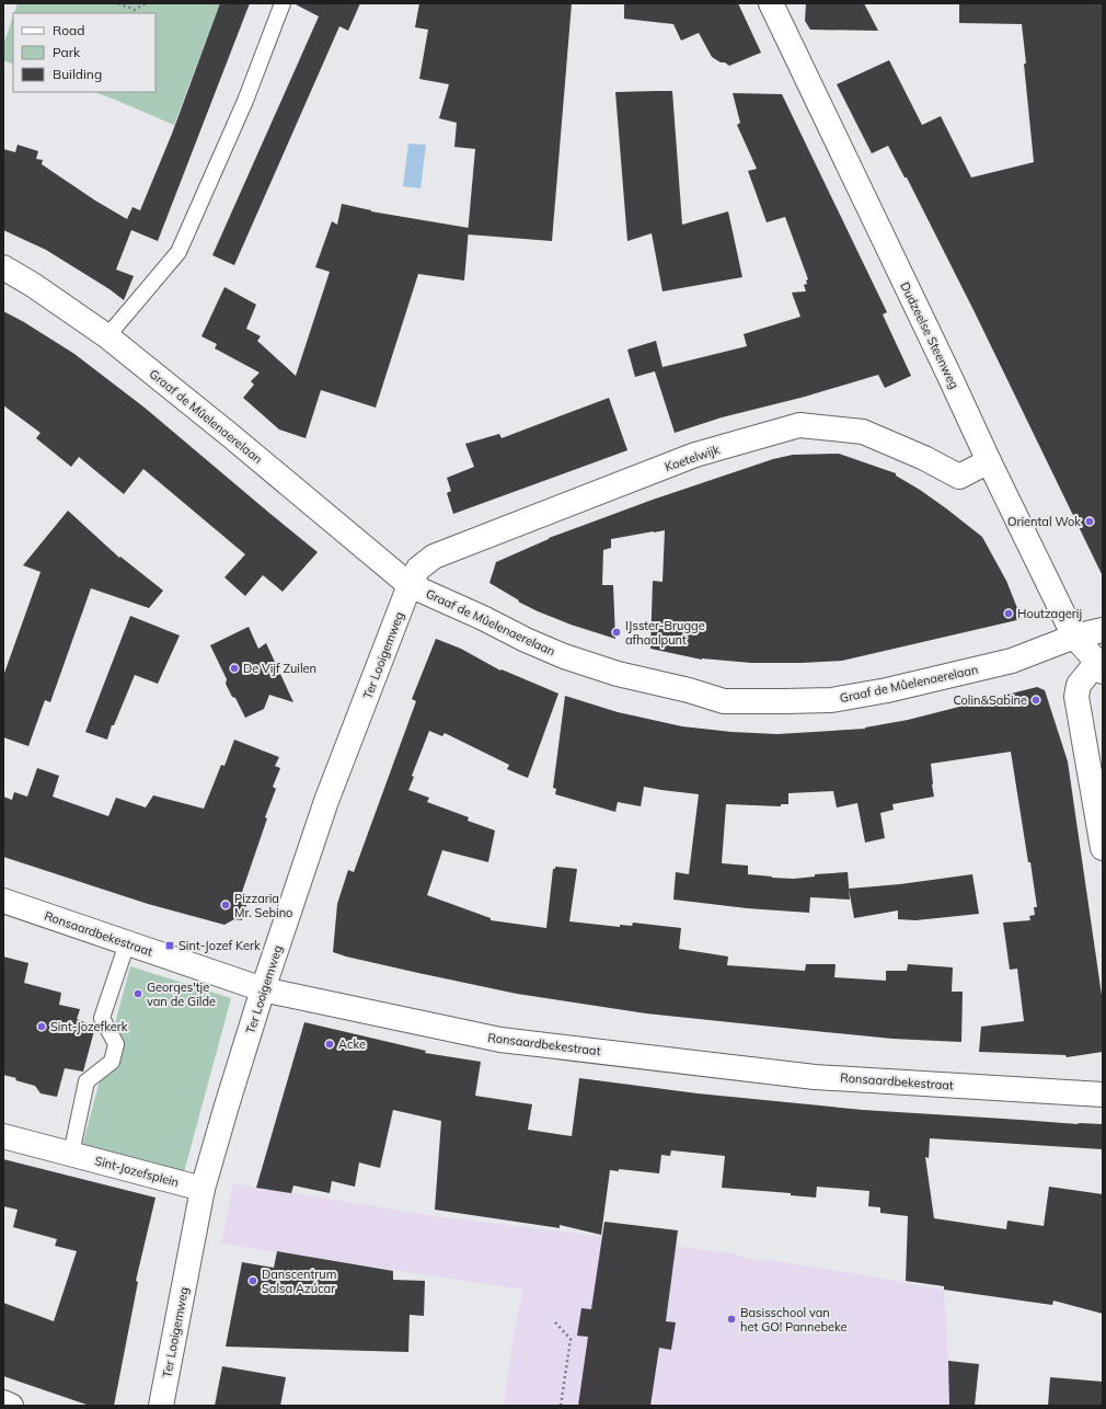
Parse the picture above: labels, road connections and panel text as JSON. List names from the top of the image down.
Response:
{
  "streets": {
    "street": [
      "Dudzeelse Steenweg",
      "Graaf de Mûelenaerelaan",
      "Koetelwijk",
      "Ter Looigemweg",
      "Ronsaardbekestraat",
      "Sint-Jozefsplein"
    ]
  },
  "crossings": [
    ["Dudzeelse Steenweg", "Graaf de Mûelenaerelaan"],
    ["Dudzeelse Steenweg", "Koetelwijk"],
    ["Graaf de Mûelenaerelaan", "Koetelwijk"],
    ["Graaf de Mûelenaerelaan", "Ter Looigemweg"],
    ["Koetelwijk", "Ter Looigemweg"],
    ["Ter Looigemweg", "Ronsaardbekestraat"],
    ["Ter Looigemweg", "Sint-Jozefsplein"]
  ],
  "places": {
    "other": [
      "Oriental Wok",
      "Houtzagerij",
      "IJsster-Brugge afhaalpunt",
      "De Vijf Zuilen",
      "Colin&Sabine",
      "Pizzaria Mr. Sebino",
      "Georges'tje van de Gilde",
      "Sint-Jozefkerk",
      "Acke",
      "Danscentrum Salsa Azúcar",
      "Basisschool van het GO! Pannebeke"
    ],
    "transit": ["Sint-Jozef Kerk"]
  },
  "legend": ["Road", "Park", "Building"]
}
